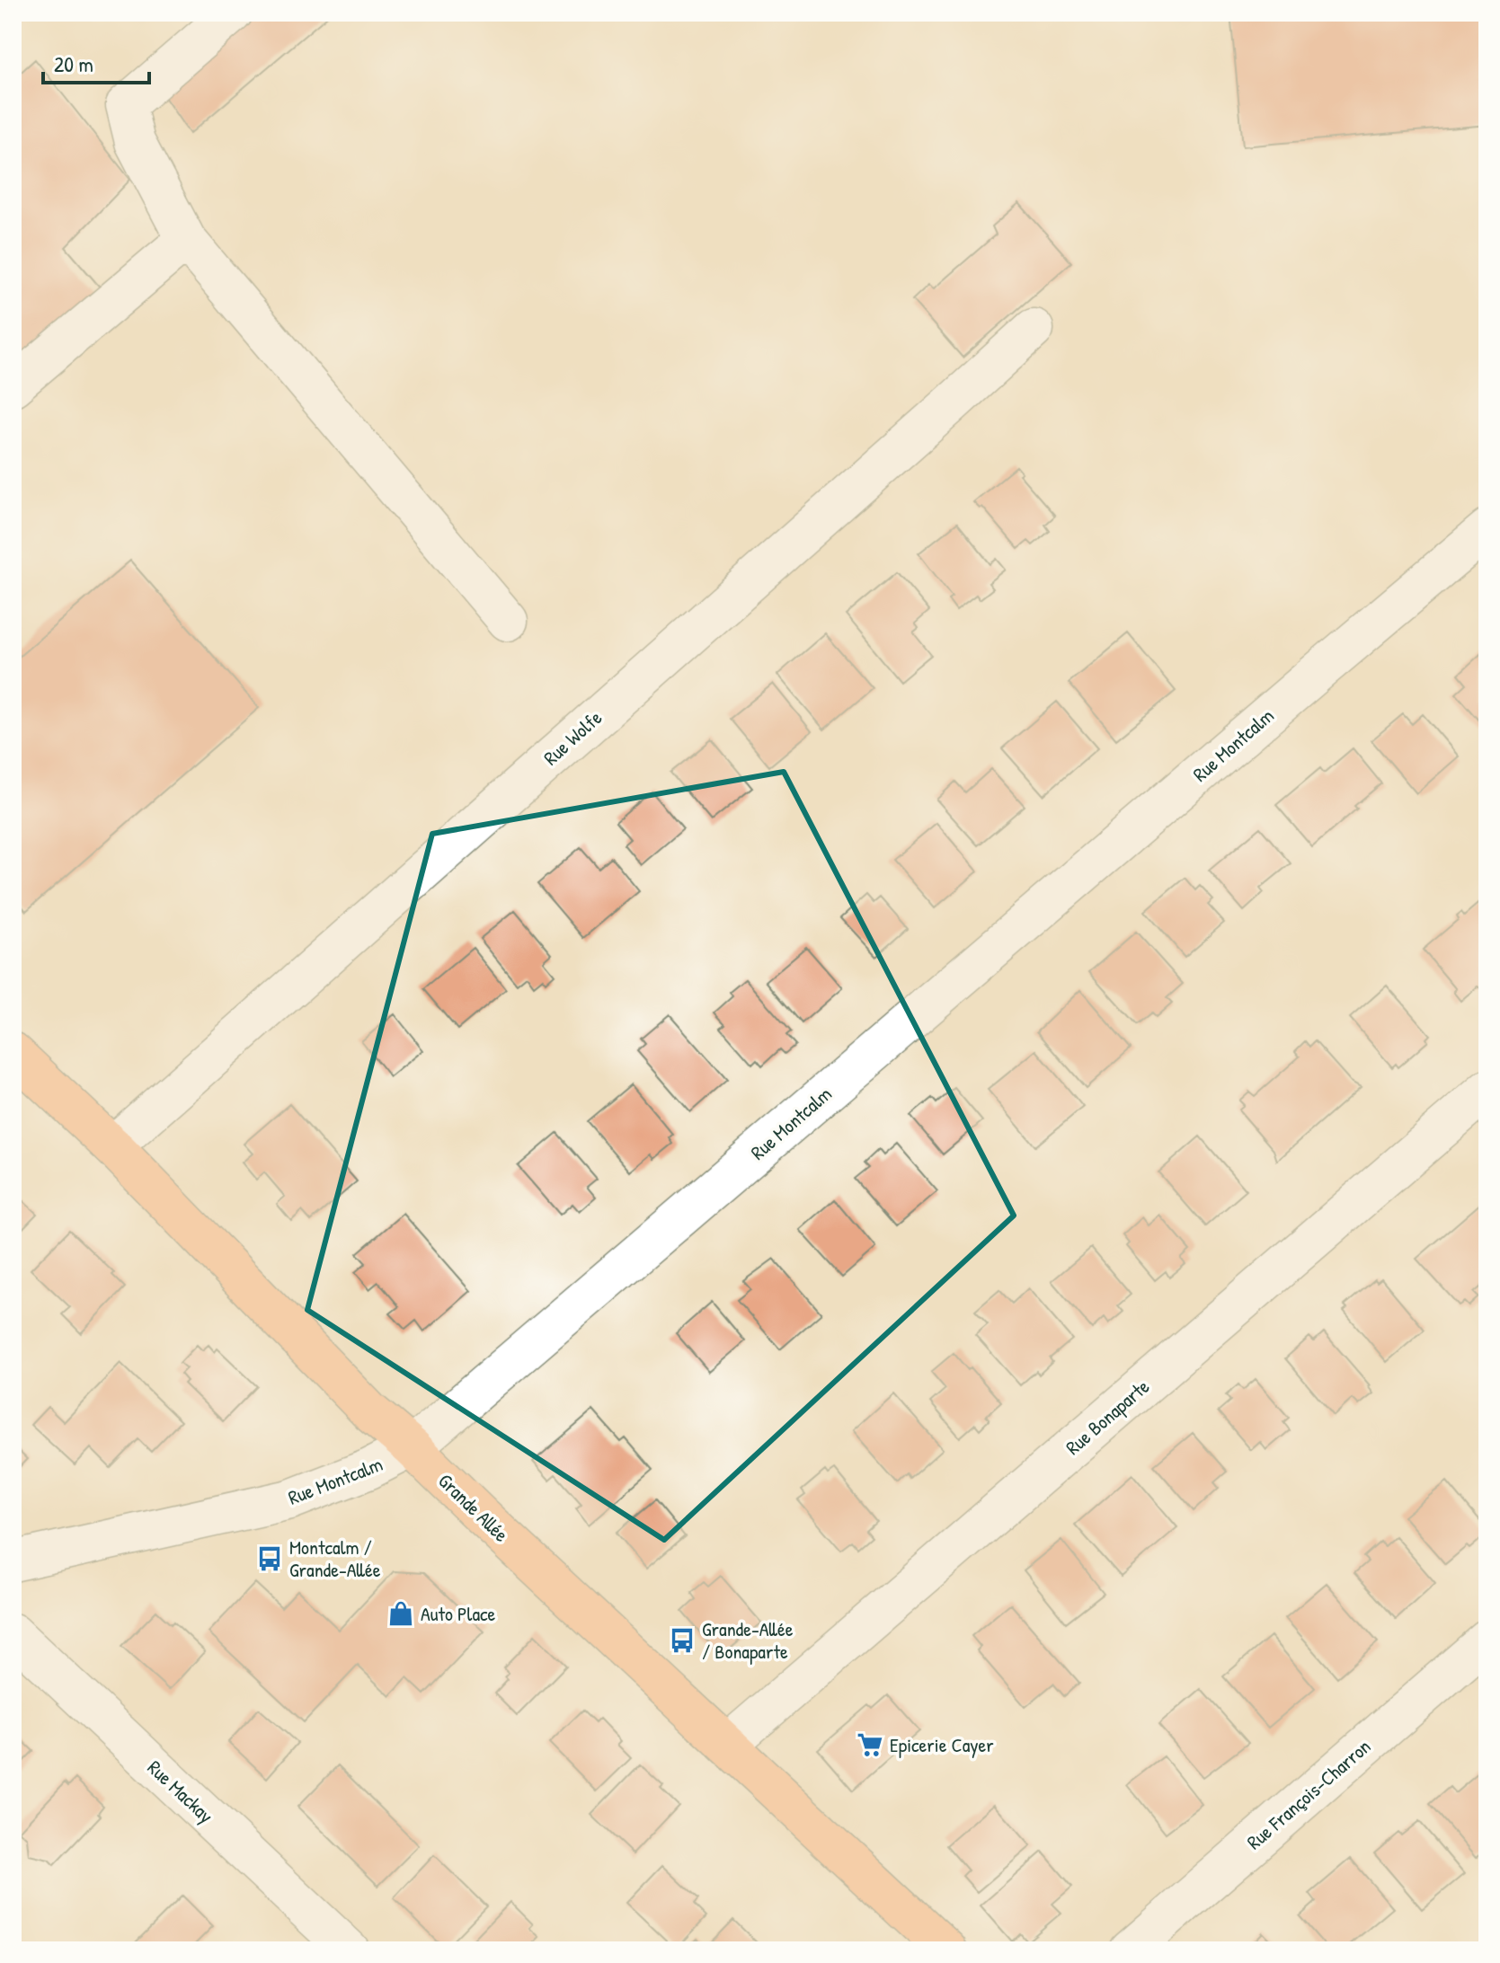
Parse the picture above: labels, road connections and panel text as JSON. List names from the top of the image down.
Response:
{
  "streets": {
    "main road": ["Grande Allée"],
    "street": [
      "Rue Wolfe",
      "Rue Montcalm",
      "Rue Bonaparte",
      "Rue Mackay",
      "Rue François-Charron"
    ]
  },
  "crossings": [
    ["Rue Wolfe", "Grande Allée"],
    ["Rue Montcalm", "Grande Allée"],
    ["Rue Bonaparte", "Grande Allée"]
  ],
  "places": {
    "bus stop": ["Montcalm / Grande-Allée", "Grande-Allée / Bonaparte"],
    "shop": ["Auto Place"],
    "supermarket": ["Epicerie Cayer"]
  },
  "scale_bar": "20 m"
}
